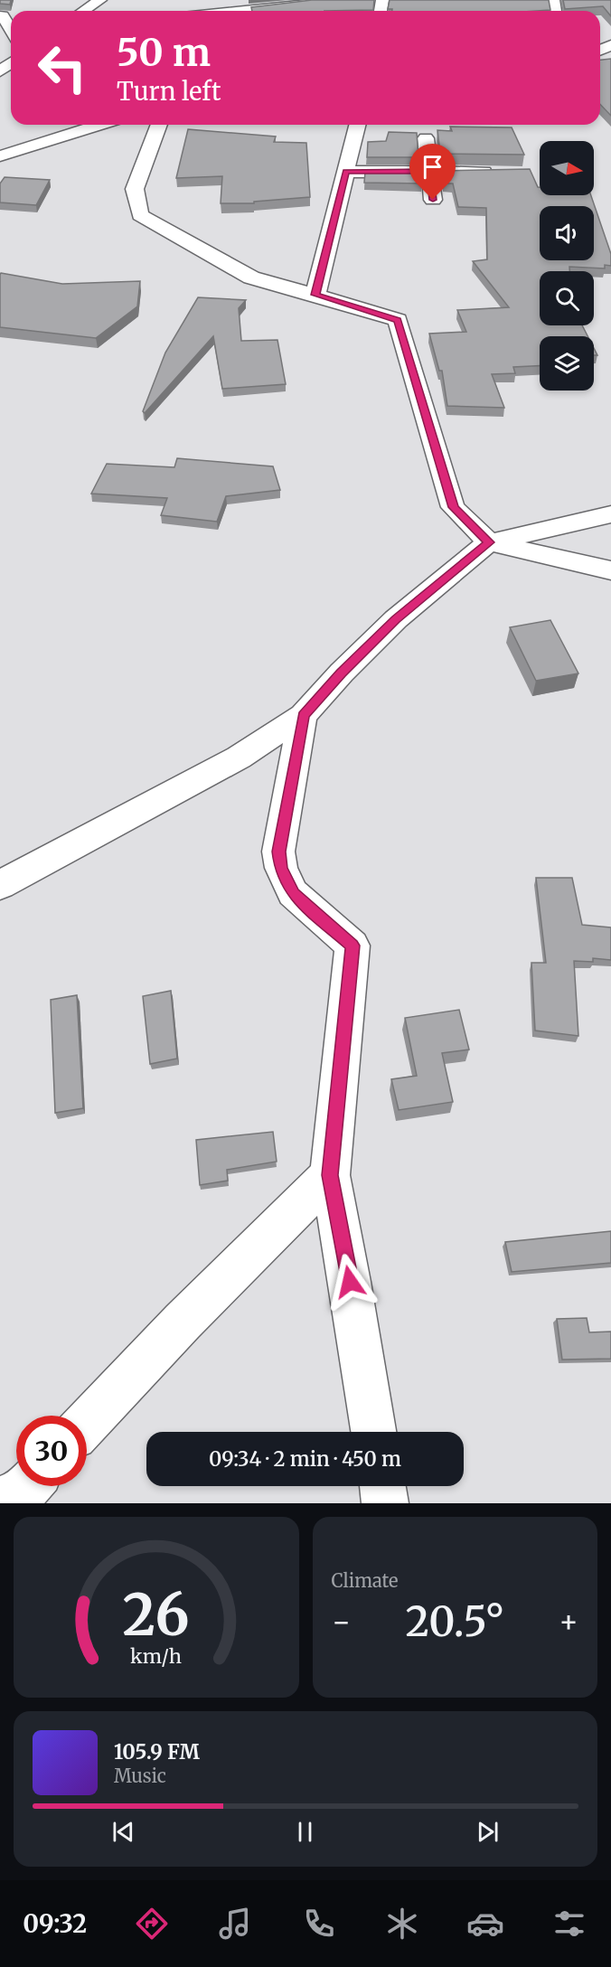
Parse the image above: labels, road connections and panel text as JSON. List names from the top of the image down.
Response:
{
  "north": "right",
  "page": {
    "turn": ["50 m", "Turn left"],
    "limit": "30",
    "trip": "09:34 · 2 min · 450 m",
    "tile": "Climate",
    "heat": ["−", "20.5°", "+"],
    "song": ["105.9 FM", "Music"],
    "tabs": "09:32",
    "gauge": ["26", "km/h"]
  }
}
